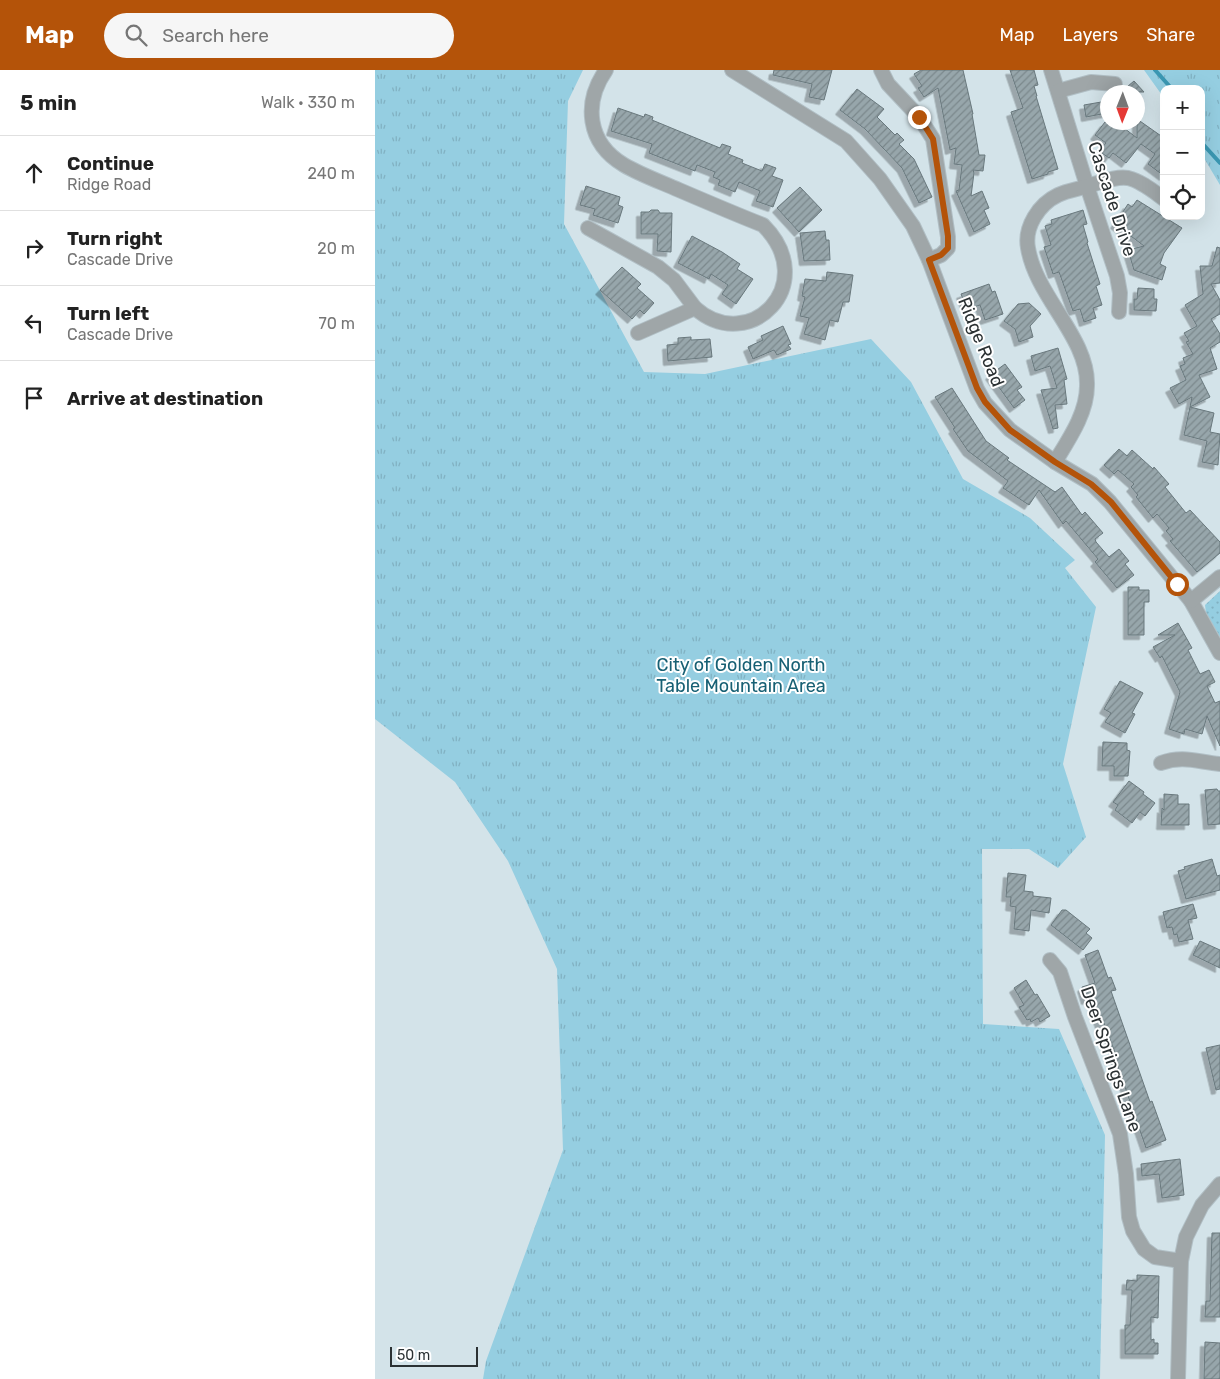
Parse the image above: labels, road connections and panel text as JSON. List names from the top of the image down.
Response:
{
  "streets": {
    "street": ["Cascade Drive", "Ridge Road", "Deer Springs Lane"]
  },
  "parks": ["City of Golden North Table Mountain Area"],
  "scale_bar": "50 m",
  "north": "bottom",
  "page": {
    "header": "Map",
    "search": "Search here",
    "nav": ["Map", "Layers", "Share"],
    "heading": ["5 min", "Walk · 330 m"],
    "map_buttons": ["+", "−"],
    "list": [
      ["Continue", "Ridge Road", "240 m"],
      ["Turn right", "Cascade Drive", "20 m"],
      ["Turn left", "Cascade Drive", "70 m"],
      "Arrive at destination"
    ],
    "scale": "50 m"
  }
}
